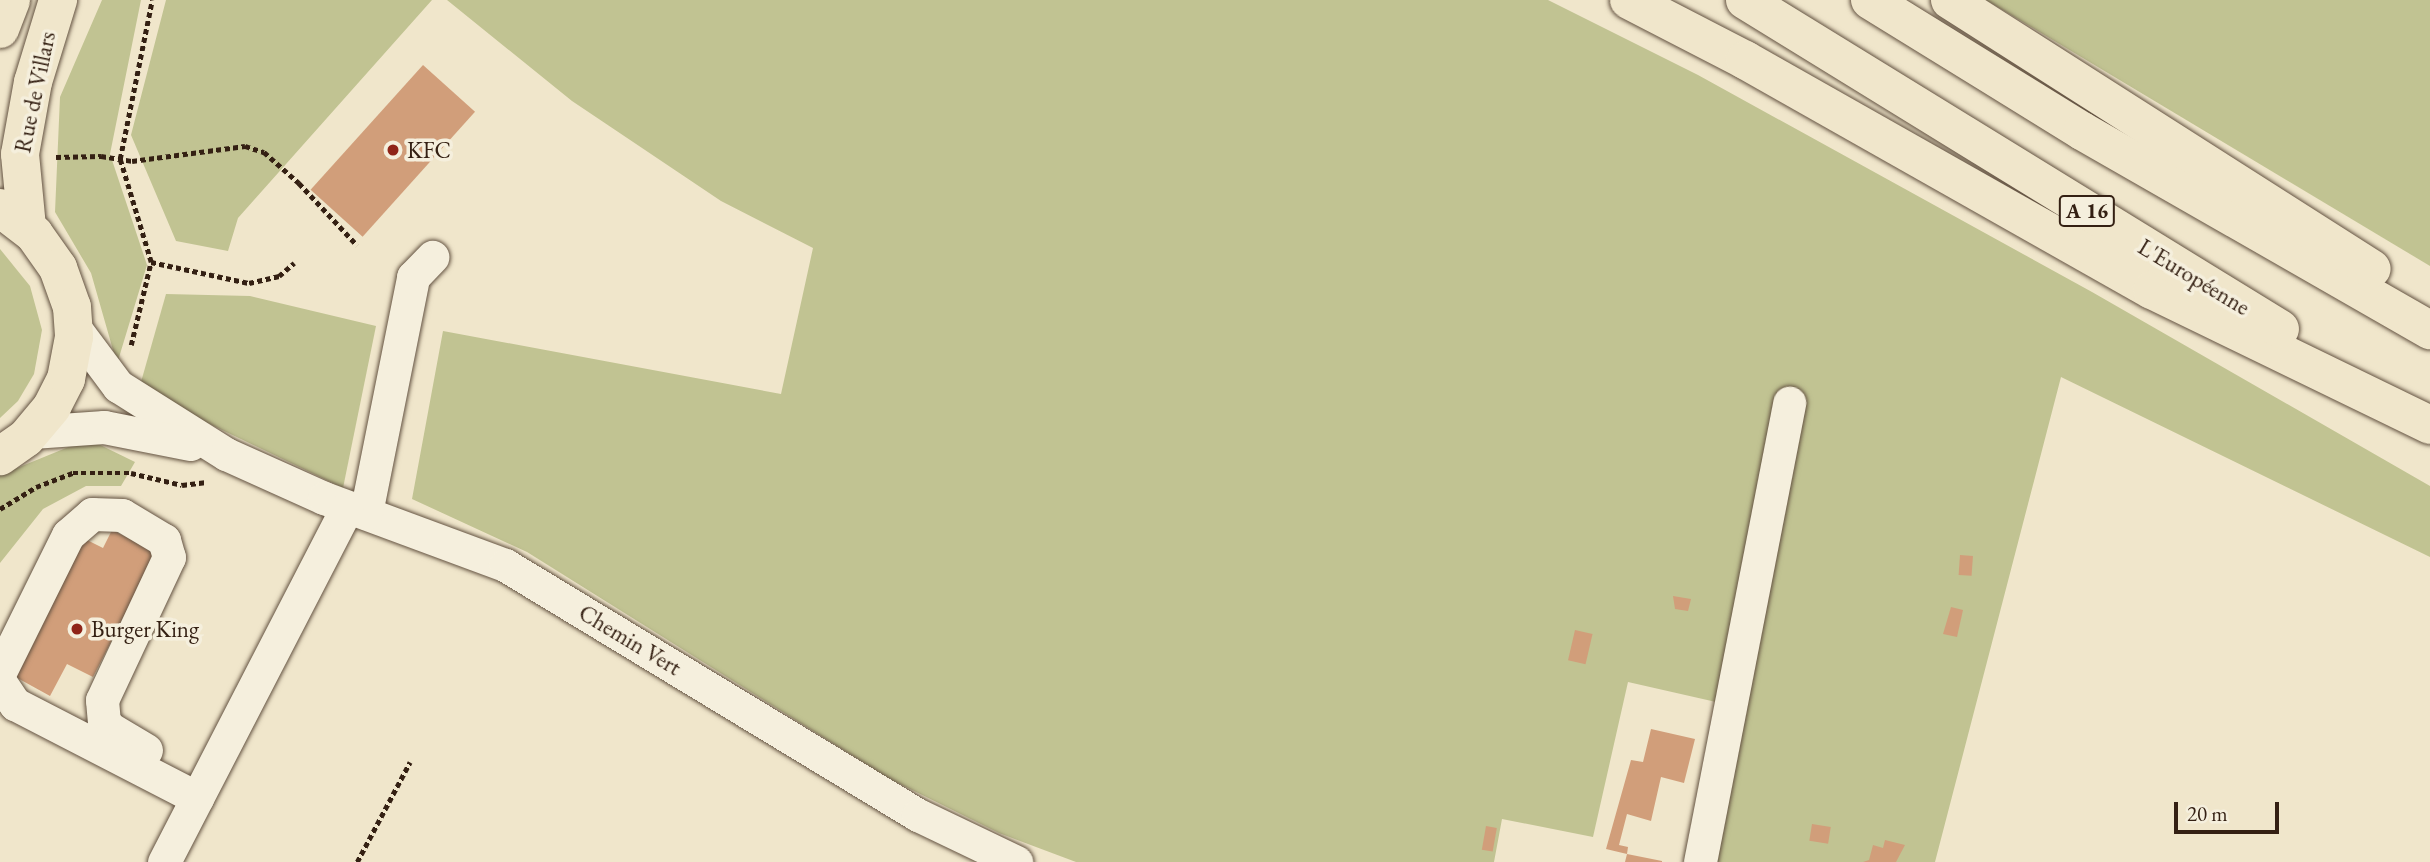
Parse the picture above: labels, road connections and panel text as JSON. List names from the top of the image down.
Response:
{
  "streets": {
    "main road": ["Rue de Villars", "A 16", "L'Européenne"],
    "street": ["Chemin Vert"]
  },
  "places": ["KFC", "Burger King"],
  "scale_bar": "20 m"
}
